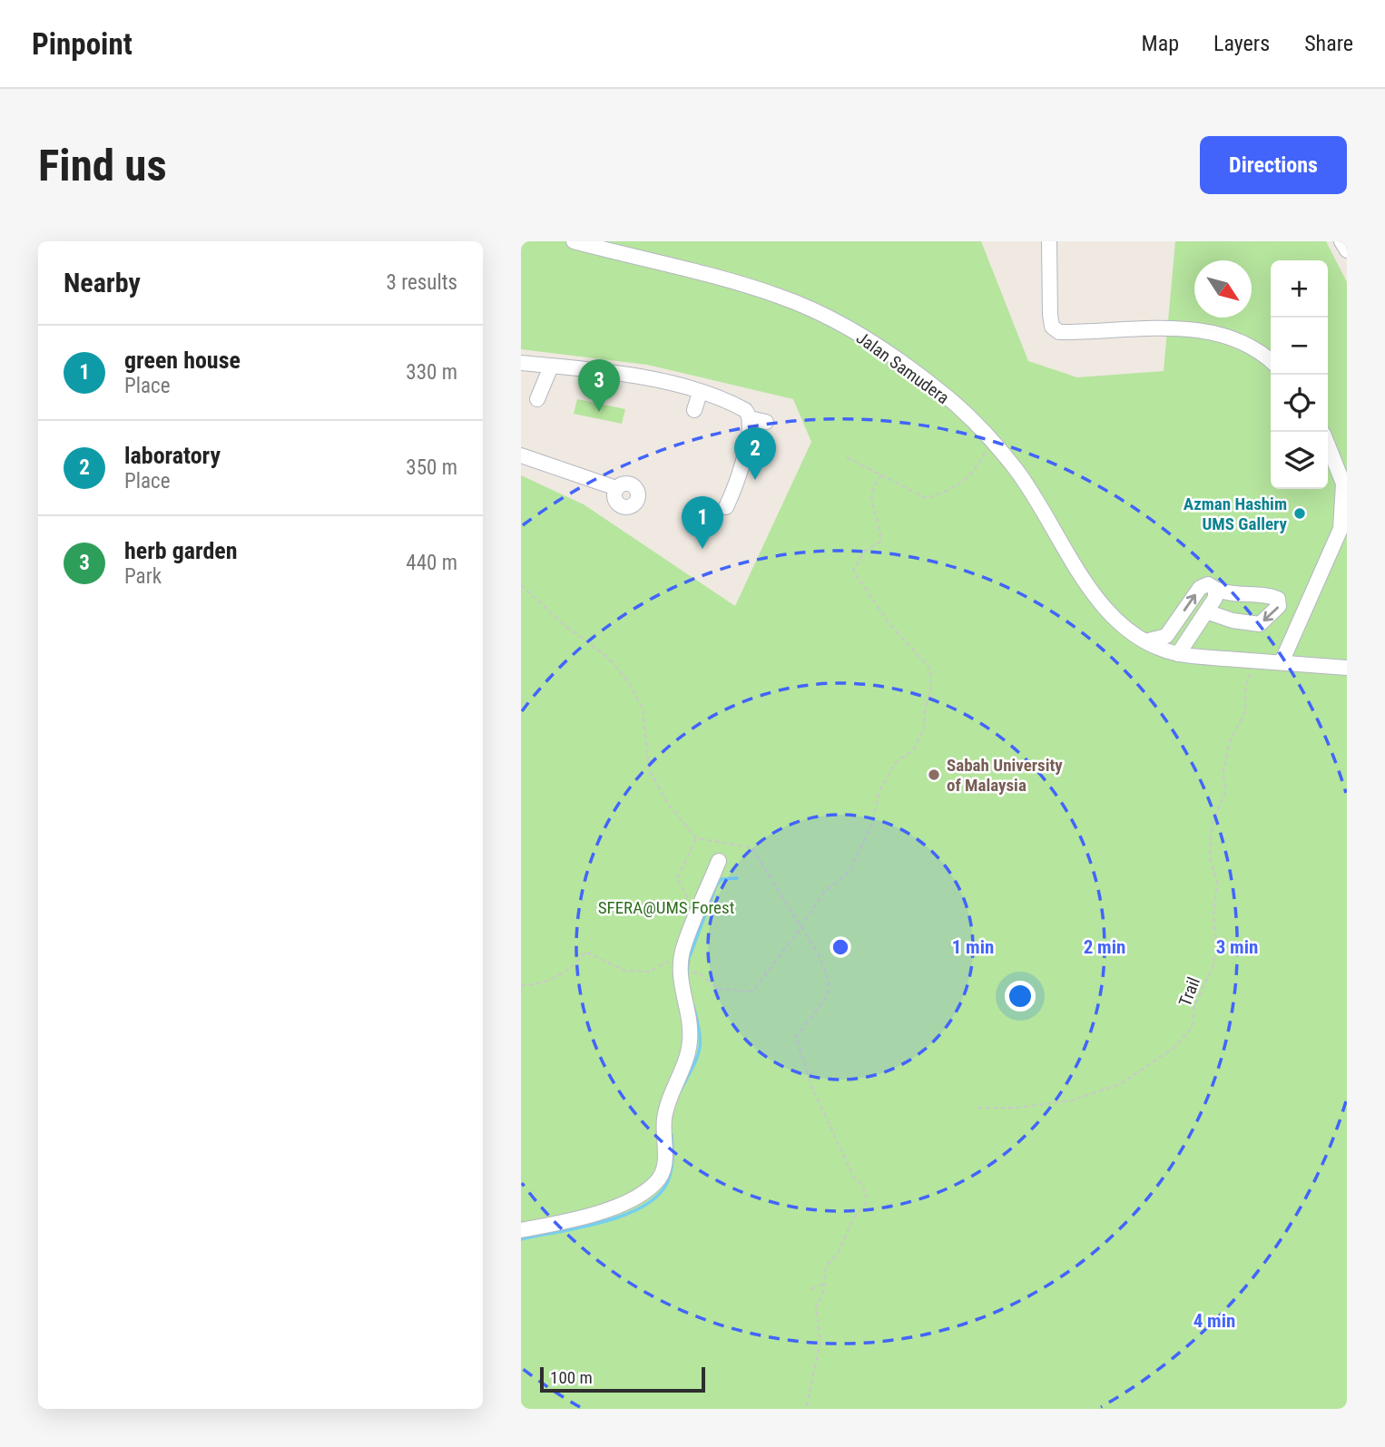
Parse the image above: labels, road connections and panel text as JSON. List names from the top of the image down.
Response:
{
  "streets": {
    "street": ["Jalan Samudera"],
    "path": ["Trail"]
  },
  "crossings": [
    ["Jalan Samudera", "Trail"]
  ],
  "parks": ["SFERA@UMS Forest"],
  "places": ["Azman Hashim UMS Gallery", "Sabah University of Malaysia"],
  "scale_bar": "100 m",
  "north": "bottom right",
  "page": {
    "header": "Pinpoint",
    "nav": ["Map", "Layers", "Share"],
    "buttons": "Directions",
    "title": "Find us",
    "heading": ["Nearby", "3 results"],
    "map_buttons": ["+", "−"],
    "list": [
      {
        "mark": "1",
        "name": "green house",
        "note": "Place",
        "value": "330 m"
      },
      {
        "mark": "2",
        "name": "laboratory",
        "note": "Place",
        "value": "350 m"
      },
      {
        "mark": "3",
        "name": "herb garden",
        "note": "Park",
        "value": "440 m"
      }
    ],
    "pins": ["3", "2", "1"],
    "scale": "100 m"
  },
  "rings": [
    "1 min",
    "2 min",
    "3 min",
    "4 min"
  ]
}
